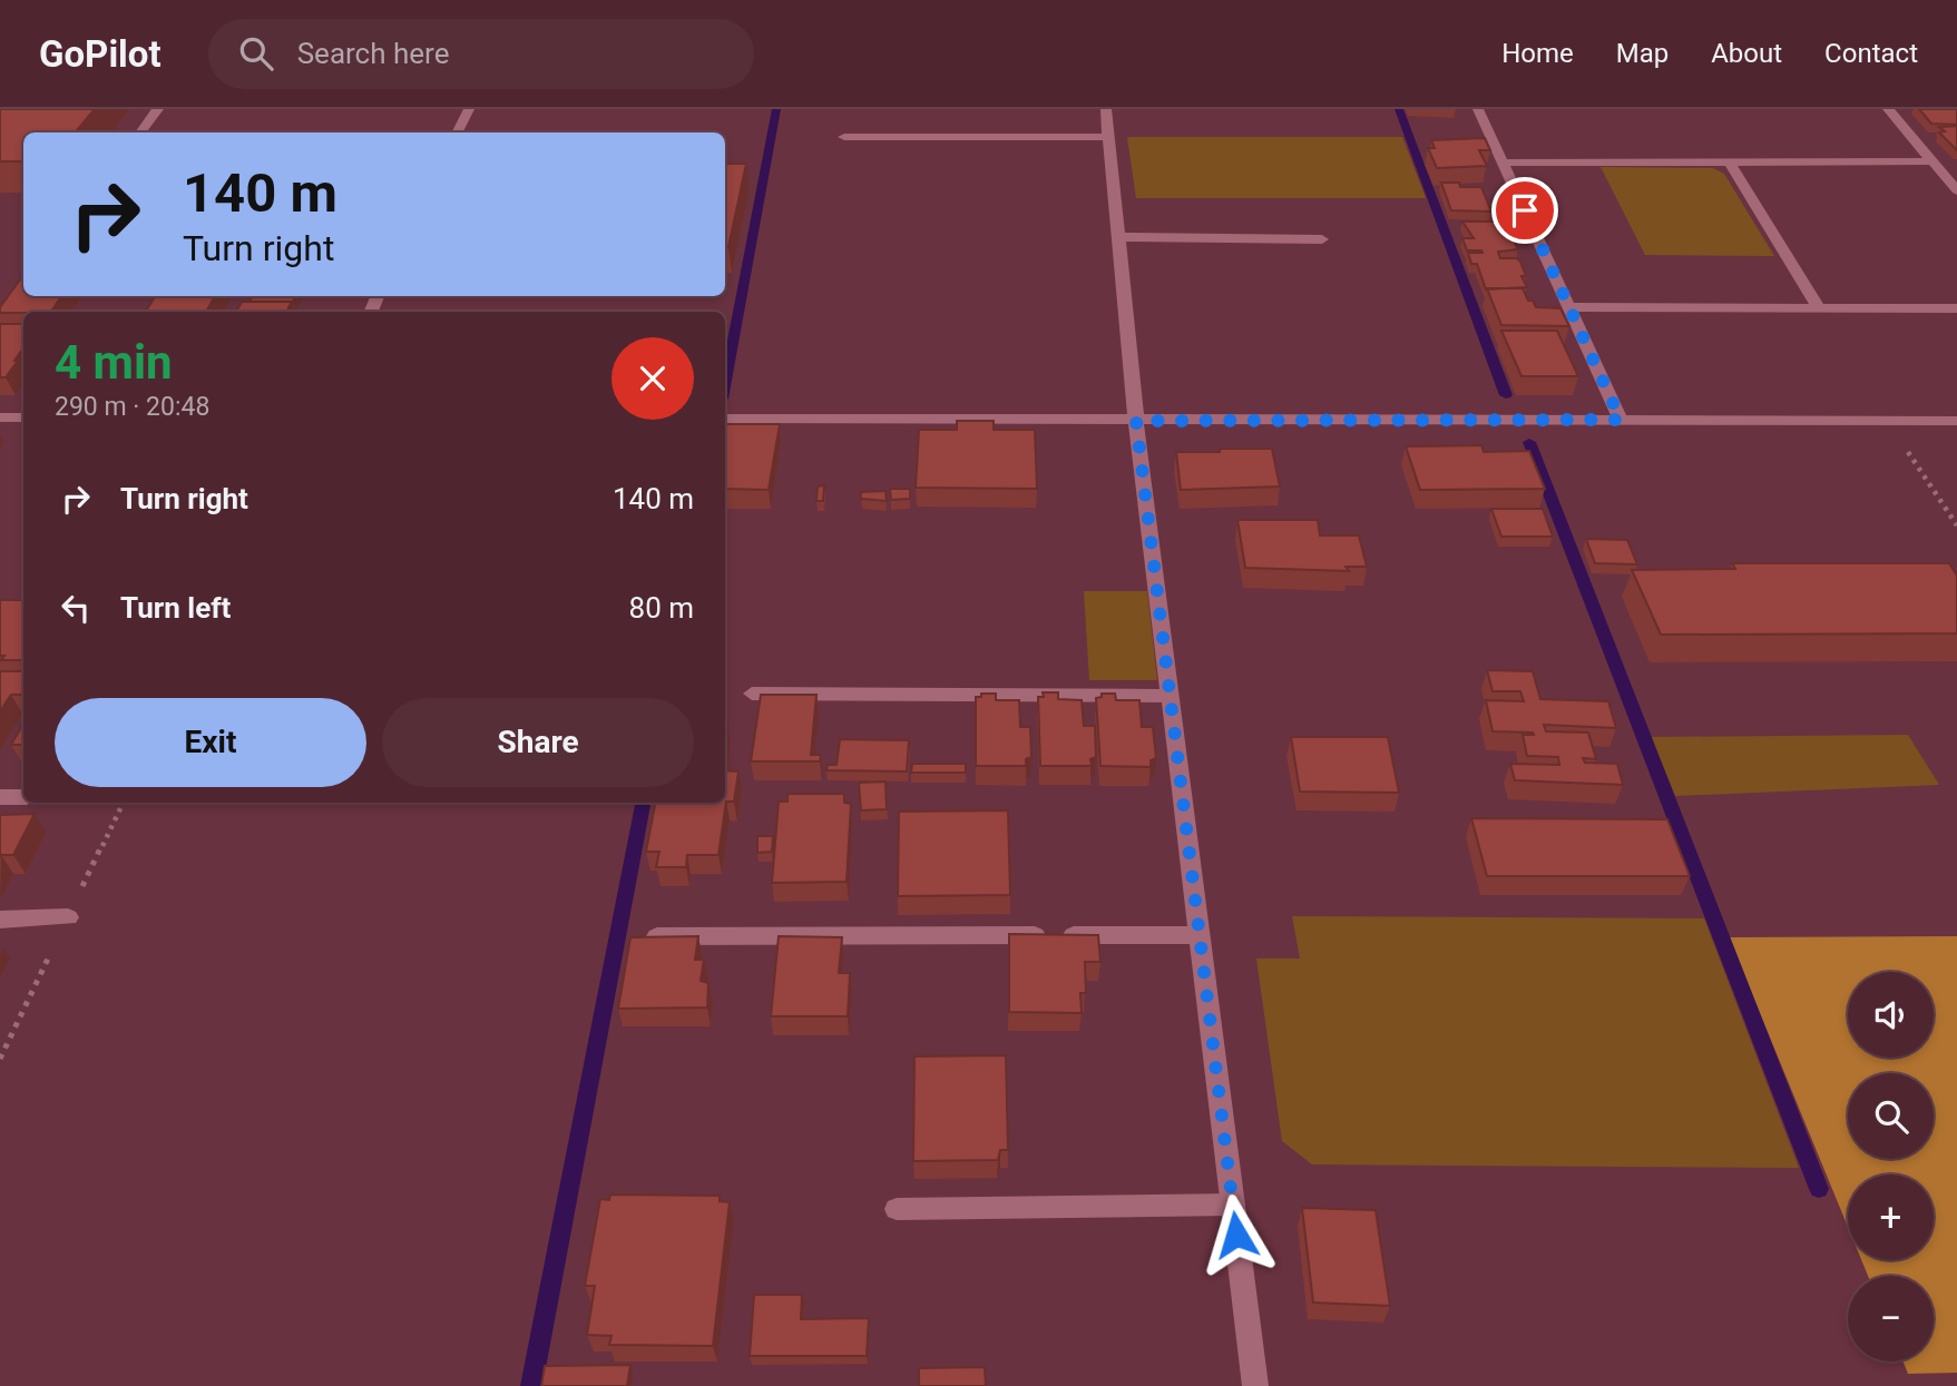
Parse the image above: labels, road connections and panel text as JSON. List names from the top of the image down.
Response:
{
  "page": {
    "header": "GoPilot",
    "search": "Search here",
    "nav": [
      "Home",
      "Map",
      "About",
      "Contact"
    ],
    "turn": ["140 m", "Turn right"],
    "heading": ["4 min", "290 m · 20:48"],
    "list": [
      {
        "name": "Turn right",
        "value": "140 m"
      },
      {
        "name": "Turn left",
        "value": "80 m"
      }
    ],
    "buttons": ["Exit", "Share"],
    "map_buttons": ["+", "−"]
  }
}
